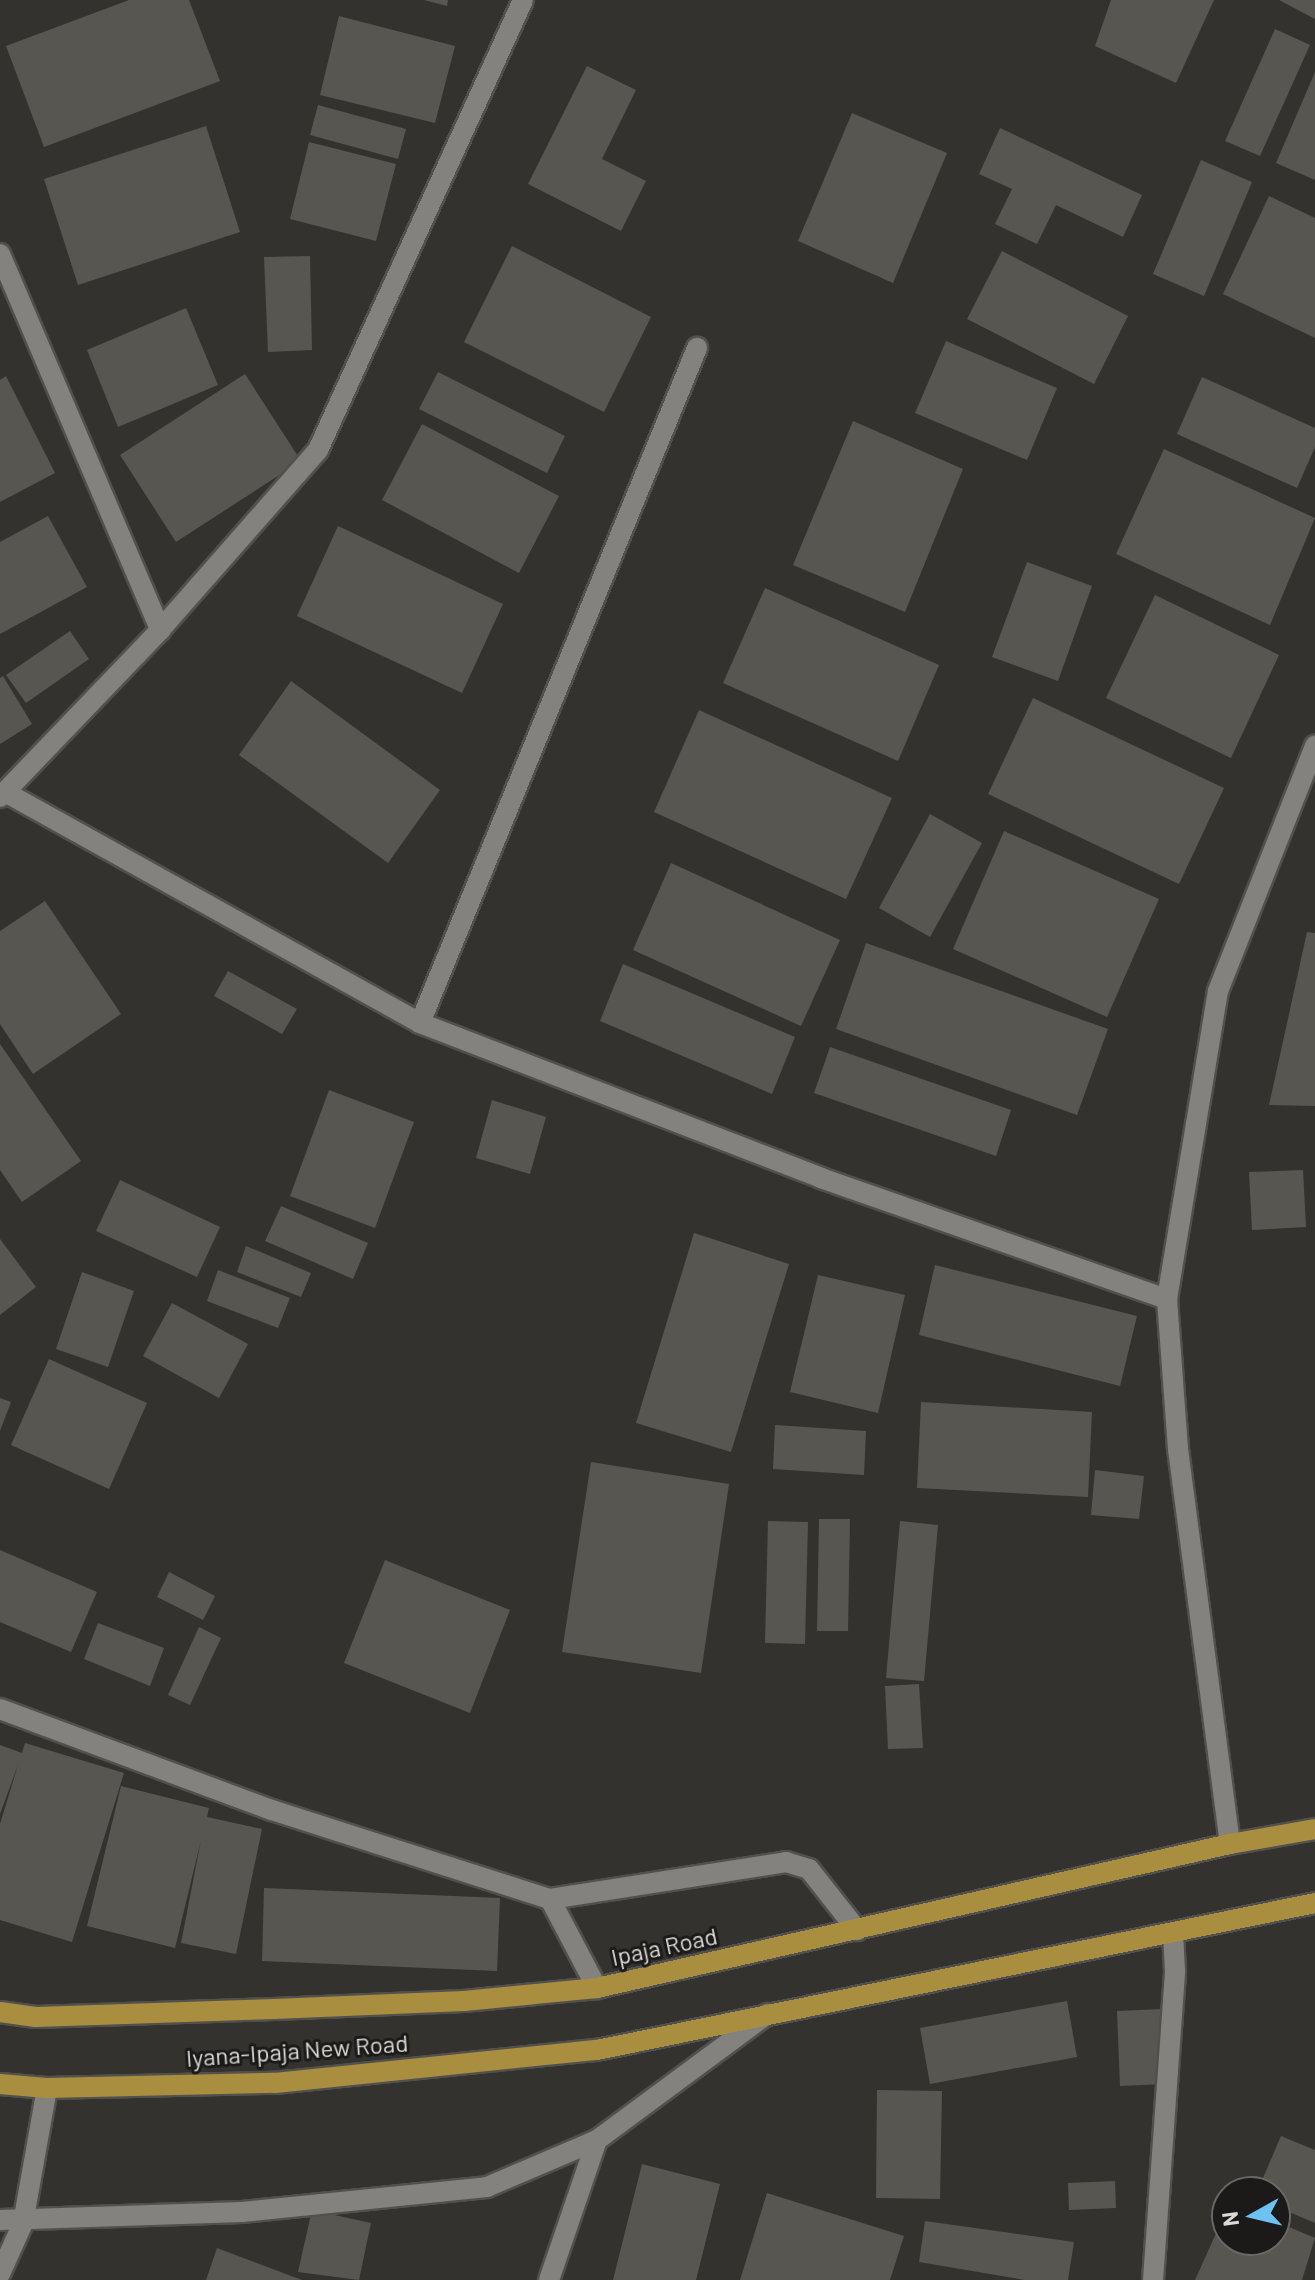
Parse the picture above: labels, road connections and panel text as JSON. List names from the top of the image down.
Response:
{
  "streets": {
    "main road": ["Ipaja Road", "Iyana-Ipaja New Road"]
  },
  "crossings": [
    ["Ipaja Road", "Iyana-Ipaja New Road"]
  ],
  "north": "left"
}
